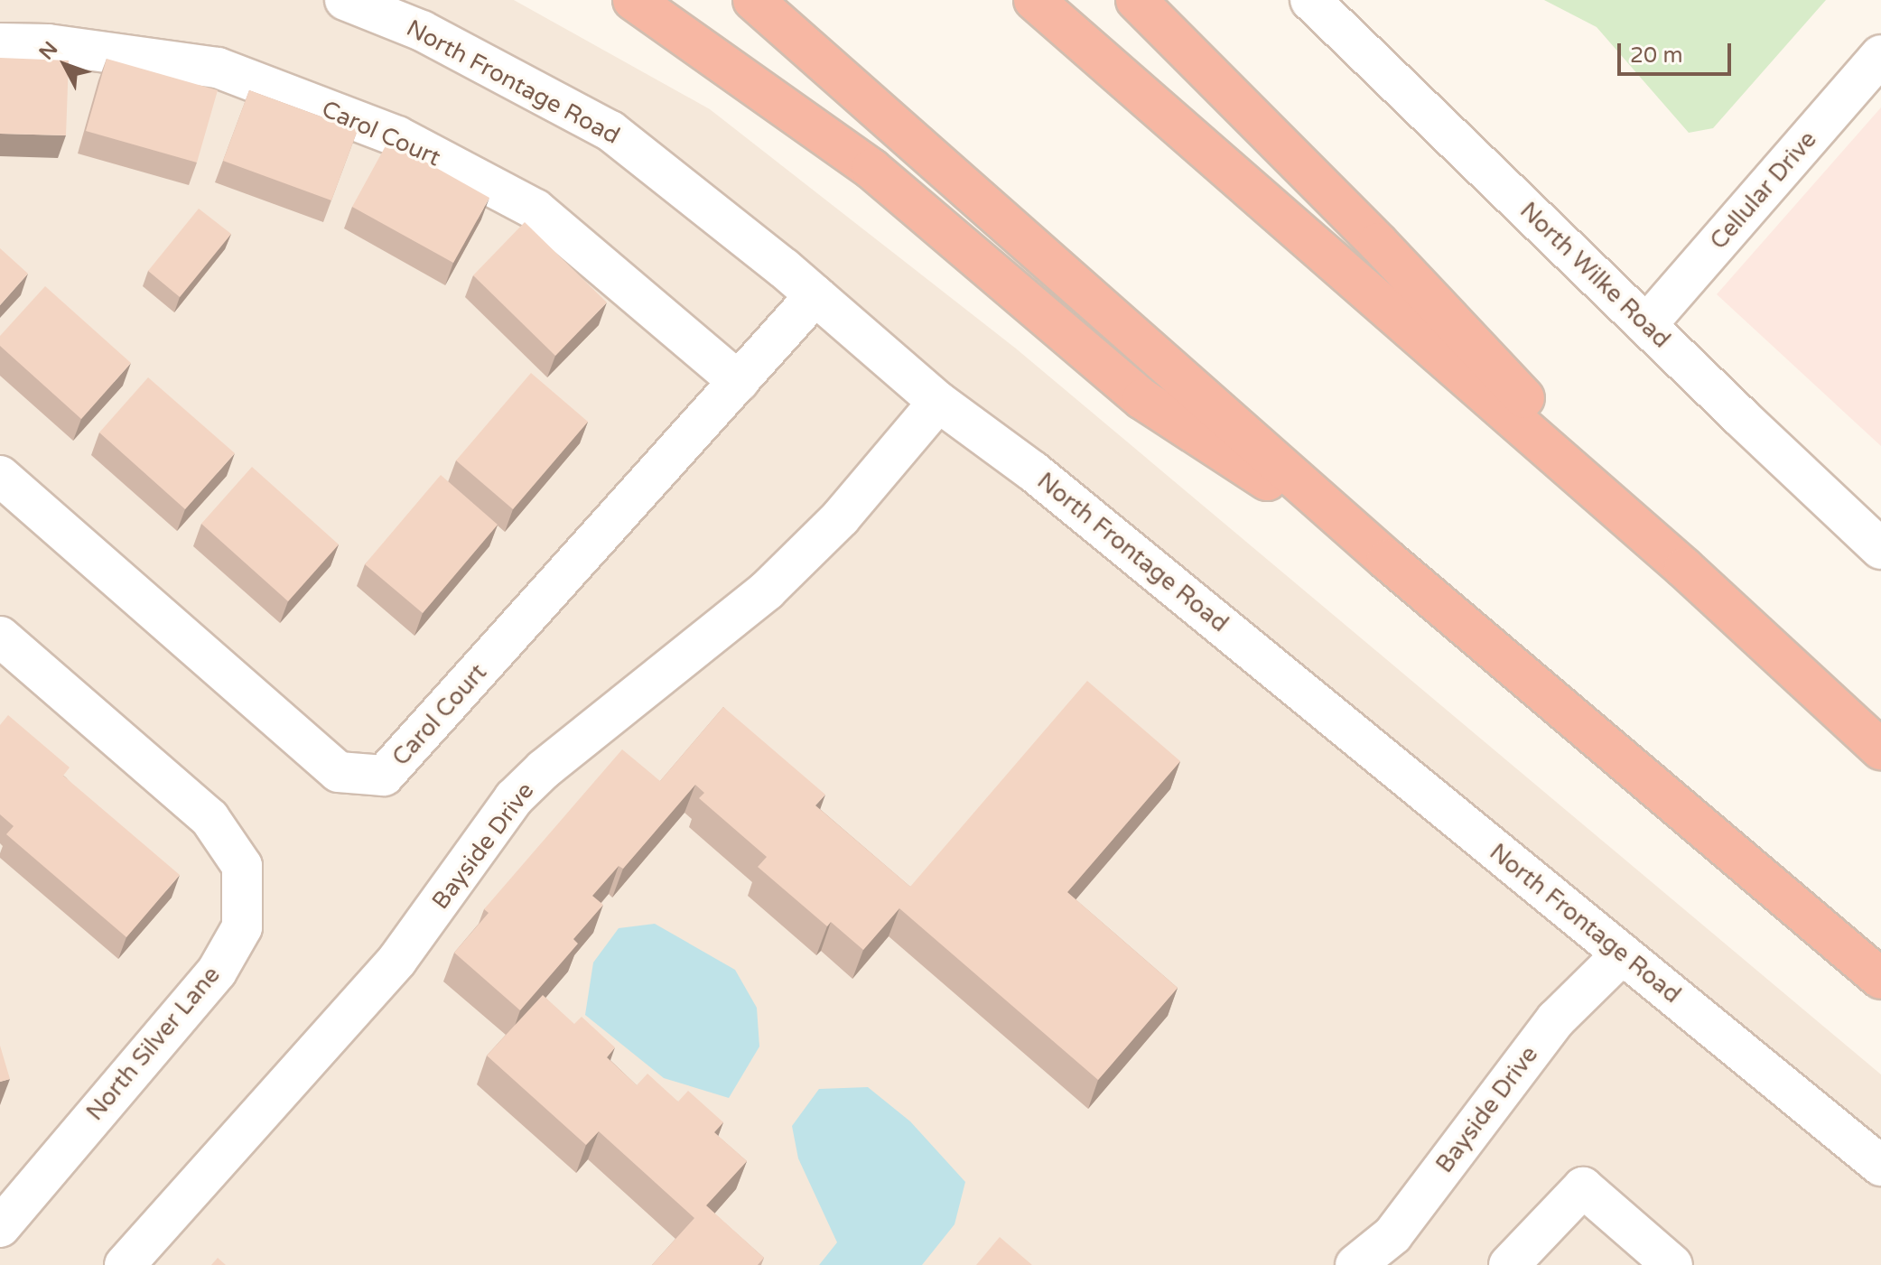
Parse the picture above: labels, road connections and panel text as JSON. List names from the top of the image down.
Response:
{
  "streets": {
    "street": [
      "North Frontage Road",
      "Carol Court",
      "Cellular Drive",
      "North Wilke Road",
      "Bayside Drive",
      "North Silver Lane"
    ]
  },
  "crossings": [
    ["North Frontage Road", "Carol Court"],
    ["North Frontage Road", "Bayside Drive"],
    ["Cellular Drive", "North Wilke Road"]
  ],
  "scale_bar": "20 m",
  "north": "top left"
}
